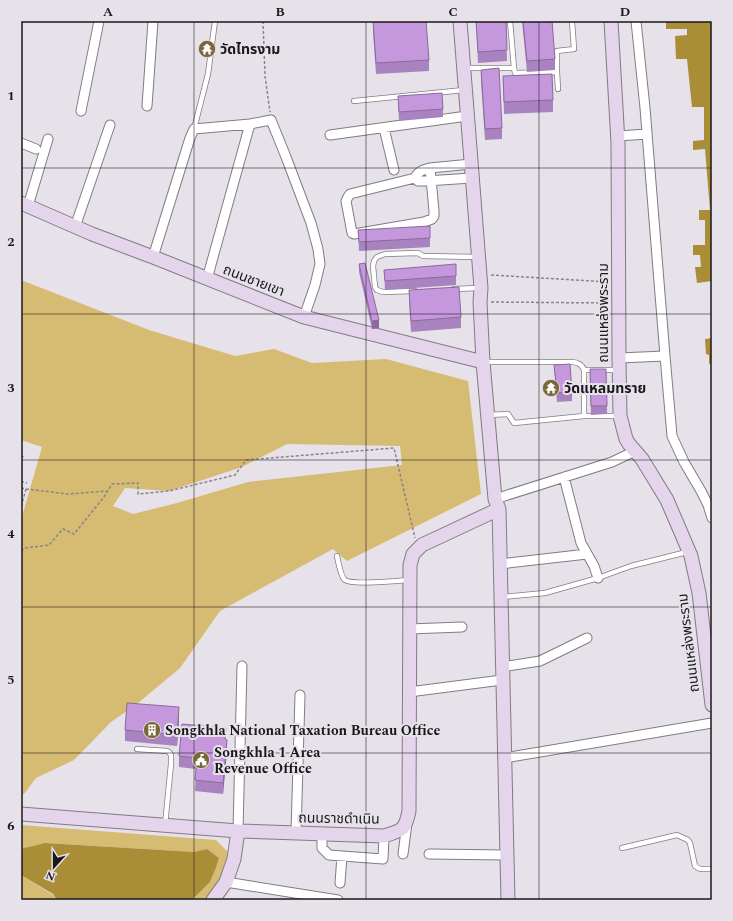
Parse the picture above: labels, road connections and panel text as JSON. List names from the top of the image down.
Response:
{
  "streets": {
    "street": ["ถนนชายเขา", "ถนนแหล่งพระราม", "ถนนราชดำเนิน"]
  },
  "places": {
    "temple": ["วัดไทรงาม", "วัดแหลมทราย"],
    "building": ["Songkhla National Taxation Bureau Office"],
    "public building": ["Songkhla 1 Area Revenue Office"]
  },
  "north": "bottom",
  "grid": {
    "columns": [
      "A",
      "B",
      "C",
      "D"
    ],
    "rows": [
      "1",
      "2",
      "3",
      "4",
      "5",
      "6"
    ]
  }
}
